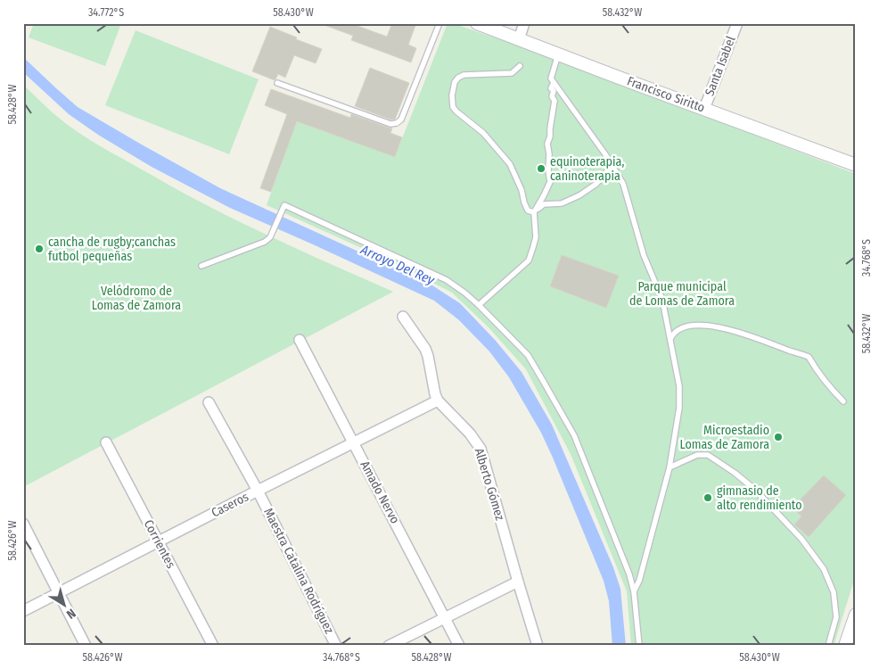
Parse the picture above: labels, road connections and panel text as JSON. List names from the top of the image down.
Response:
{
  "streets": {
    "street": [
      "Santa Isabel",
      "Francisco Siritto",
      "Alberto Gómez",
      "Amado Nervo",
      "Caseros",
      "Corrientes",
      "Maestra Catalina Rodríguez"
    ]
  },
  "crossings": [
    ["Santa Isabel", "Francisco Siritto"],
    ["Alberto Gómez", "Caseros"],
    ["Amado Nervo", "Caseros"],
    ["Caseros", "Corrientes"],
    ["Caseros", "Maestra Catalina Rodríguez"]
  ],
  "water": ["Arroyo Del Rey"],
  "parks": ["Parque municipal de Lomas de Zamora", "Velódromo de Lomas de Zamora"],
  "places": [
    "equinoterapia, caninoterapia",
    "cancha de rugby;canchas futbol pequeñas",
    "Microestadio Lomas de Zamora",
    "gimnasio de alto rendimiento"
  ],
  "north": "bottom right",
  "coordinates": [
    "34.772°S",
    "58.430°W",
    "58.432°W",
    "58.428°W",
    "34.768°S",
    "58.426°W"
  ]
}
